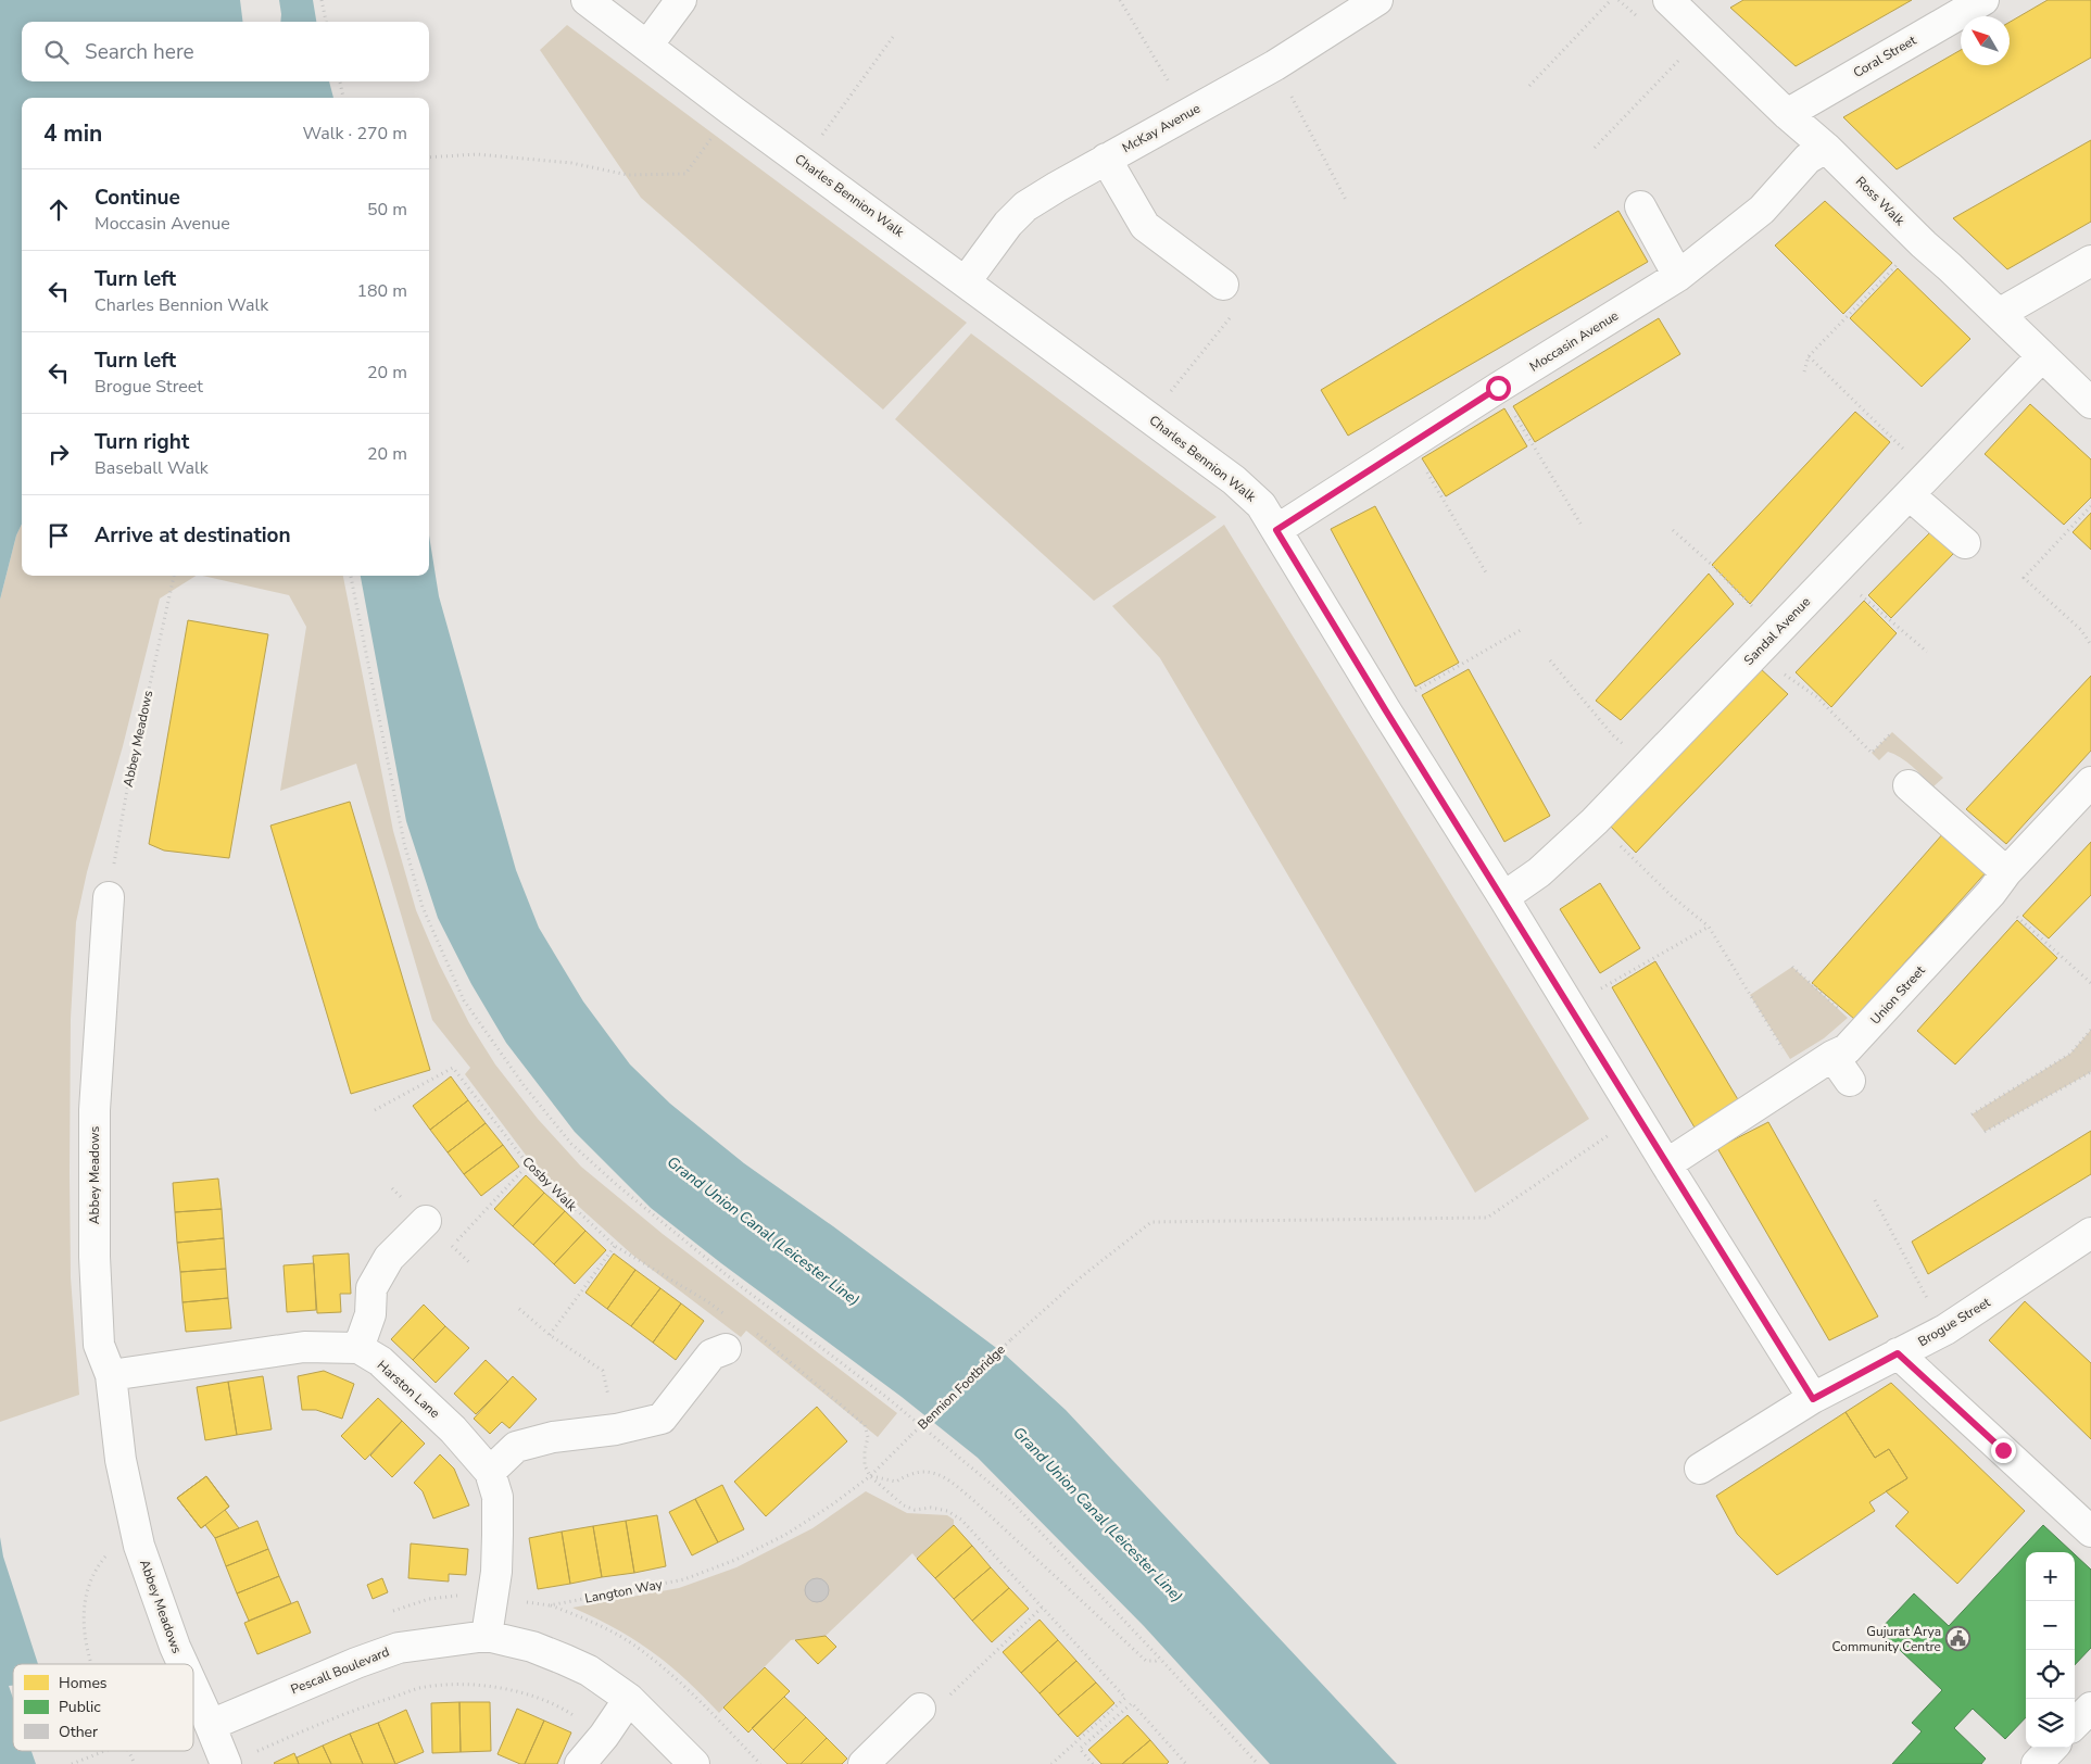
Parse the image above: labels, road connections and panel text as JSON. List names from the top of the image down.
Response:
{
  "streets": {
    "street": [
      "Coral Street",
      "McKay Avenue",
      "Charles Bennion Walk",
      "Ross Walk",
      "Moccasin Avenue",
      "Sandal Avenue",
      "Abbey Meadows",
      "Union Street",
      "Brogue Street",
      "Harston Lane",
      "Pescall Boulevard"
    ],
    "path": ["Cosby Walk", "Bennion Footbridge", "Langton Way"]
  },
  "crossings": [
    ["Coral Street", "Ross Walk"],
    ["McKay Avenue", "Charles Bennion Walk"],
    ["Charles Bennion Walk", "Moccasin Avenue"],
    ["Charles Bennion Walk", "Sandal Avenue"],
    ["Charles Bennion Walk", "Union Street"],
    ["Charles Bennion Walk", "Brogue Street"],
    ["Charles Bennion Walk", "Bennion Footbridge"],
    ["Ross Walk", "Moccasin Avenue"],
    ["Ross Walk", "Sandal Avenue"],
    ["Abbey Meadows", "Pescall Boulevard"],
    ["Cosby Walk", "Bennion Footbridge"],
    ["Cosby Walk", "Langton Way"],
    ["Bennion Footbridge", "Langton Way"],
    ["Harston Lane", "Langton Way"],
    ["Harston Lane", "Pescall Boulevard"]
  ],
  "water": ["Grand Union Canal (Leicester Line)"],
  "places": {
    "public building": ["Gujurat Arya Community Centre"]
  },
  "legend": ["Homes", "Public", "Other"],
  "north": "top left",
  "page": {
    "search": "Search here",
    "heading": ["4 min", "Walk · 270 m"],
    "list": [
      ["Continue", "Moccasin Avenue", "50 m"],
      ["Turn left", "Charles Bennion Walk", "180 m"],
      ["Turn left", "Brogue Street", "20 m"],
      ["Turn right", "Baseball Walk", "20 m"],
      "Arrive at destination"
    ],
    "map_buttons": ["+", "−"]
  }
}
